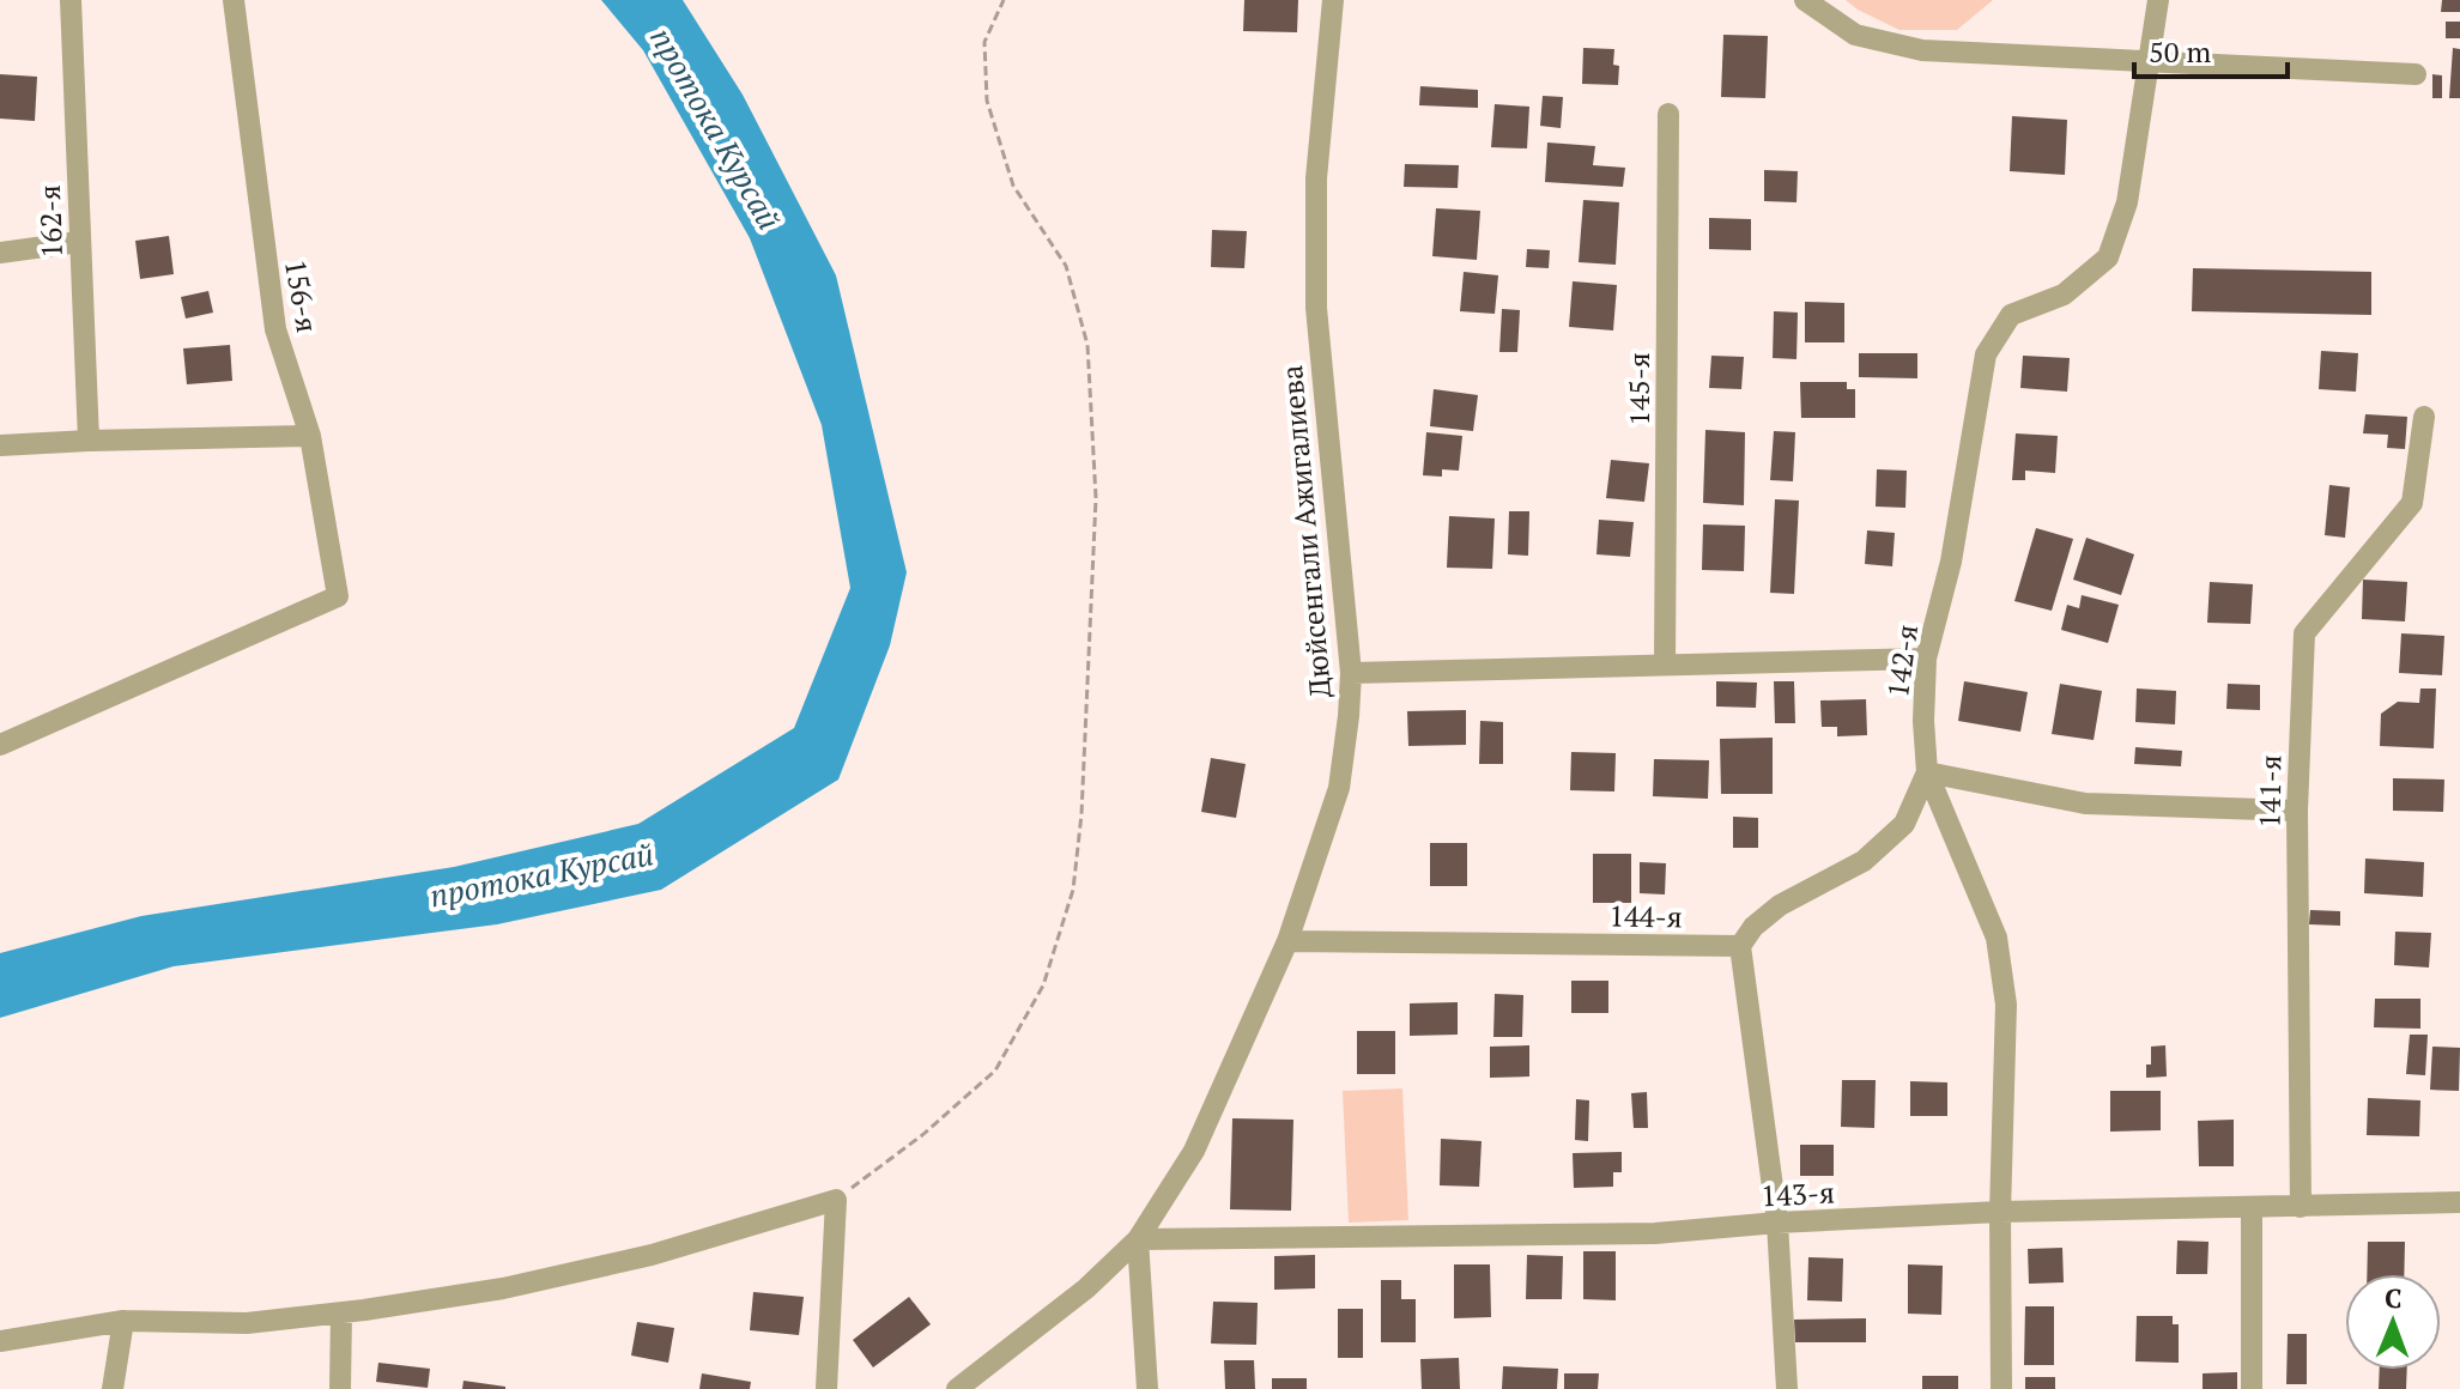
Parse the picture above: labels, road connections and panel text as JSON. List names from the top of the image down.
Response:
{
  "streets": {
    "street": [
      "162-я",
      "156-я",
      "145-я",
      "Дюйсенгали Ажигалиева",
      "142-я",
      "141-я",
      "144-я",
      "143-я"
    ]
  },
  "crossings": [
    ["Дюйсенгали Ажигалиева", "144-я"],
    ["Дюйсенгали Ажигалиева", "143-я"],
    ["142-я", "143-я"],
    ["141-я", "143-я"]
  ],
  "water": ["протока Курсай"],
  "scale_bar": "50 m",
  "north": "top"
}
